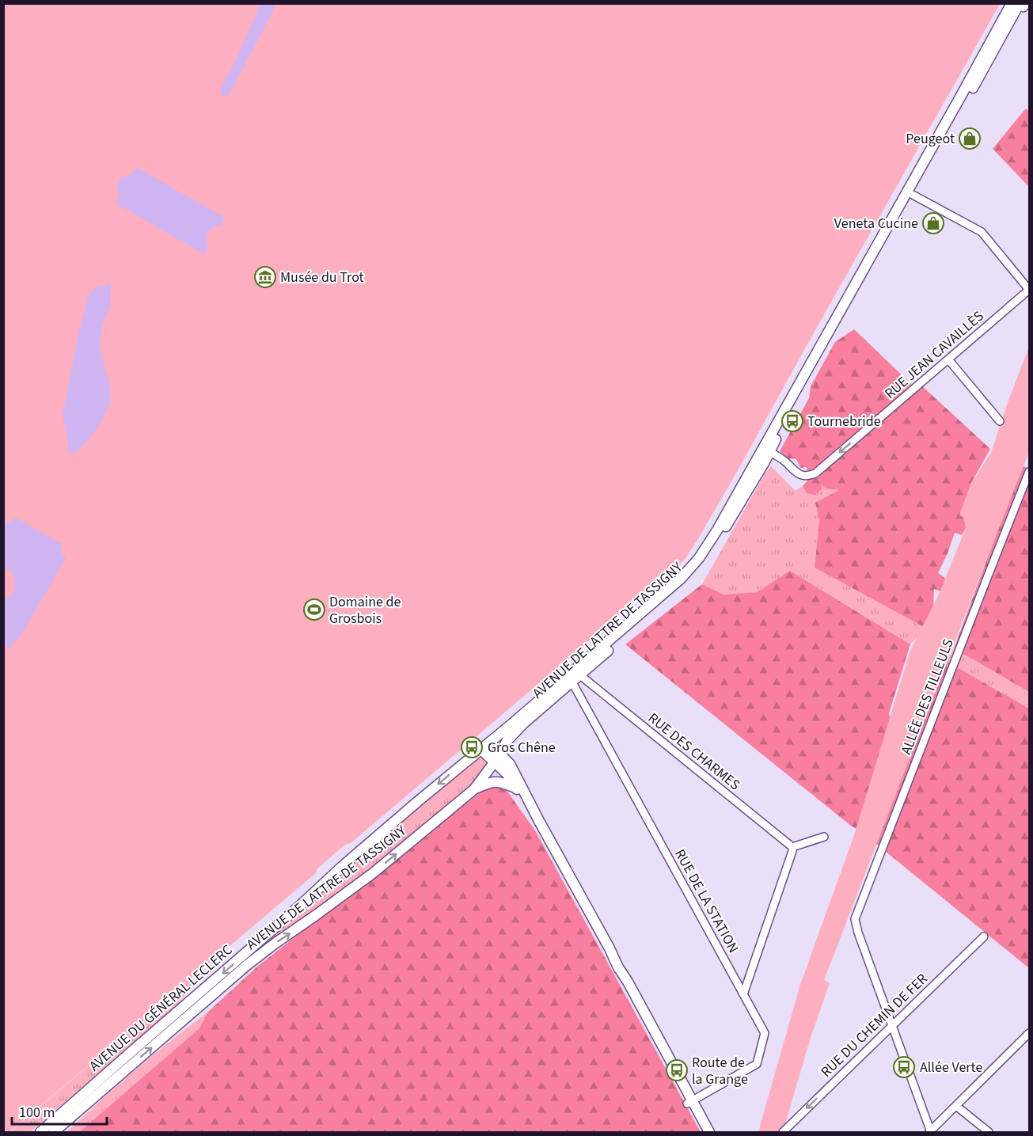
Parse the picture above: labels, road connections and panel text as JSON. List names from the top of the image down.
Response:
{
  "streets": {
    "main road": ["AVENUE DE LATTRE DE TASSIGNY", "AVENUE DU GÉNÉRAL LECLERC"],
    "street": [
      "RUE JEAN CAVAILLÈS",
      "ALLÉE DES TILLEULS",
      "RUE DES CHARMES",
      "RUE DE LA STATION",
      "RUE DU CHEMIN DE FER"
    ]
  },
  "crossings": [
    ["RUE JEAN CAVAILLÈS", "AVENUE DE LATTRE DE TASSIGNY"],
    ["RUE JEAN CAVAILLÈS", "AVENUE DU GÉNÉRAL LECLERC"],
    ["AVENUE DE LATTRE DE TASSIGNY", "RUE DES CHARMES"],
    ["AVENUE DE LATTRE DE TASSIGNY", "RUE DE LA STATION"],
    ["AVENUE DE LATTRE DE TASSIGNY", "AVENUE DU GÉNÉRAL LECLERC"],
    ["ALLÉE DES TILLEULS", "RUE DU CHEMIN DE FER"],
    ["RUE DES CHARMES", "RUE DE LA STATION"]
  ],
  "one_way": ["RUE JEAN CAVAILLÈS", "AVENUE DU GÉNÉRAL LECLERC", "RUE DU CHEMIN DE FER"],
  "places": {
    "shop": ["Peugeot", "Veneta Cucine"],
    "museum": ["Musée du Trot"],
    "bus stop": [
      "Tournebride",
      "Gros Chêne",
      "Allée Verte",
      "Route de la Grange"
    ],
    "sports": ["Domaine de Grosbois"]
  },
  "scale_bar": "100 m"
}
